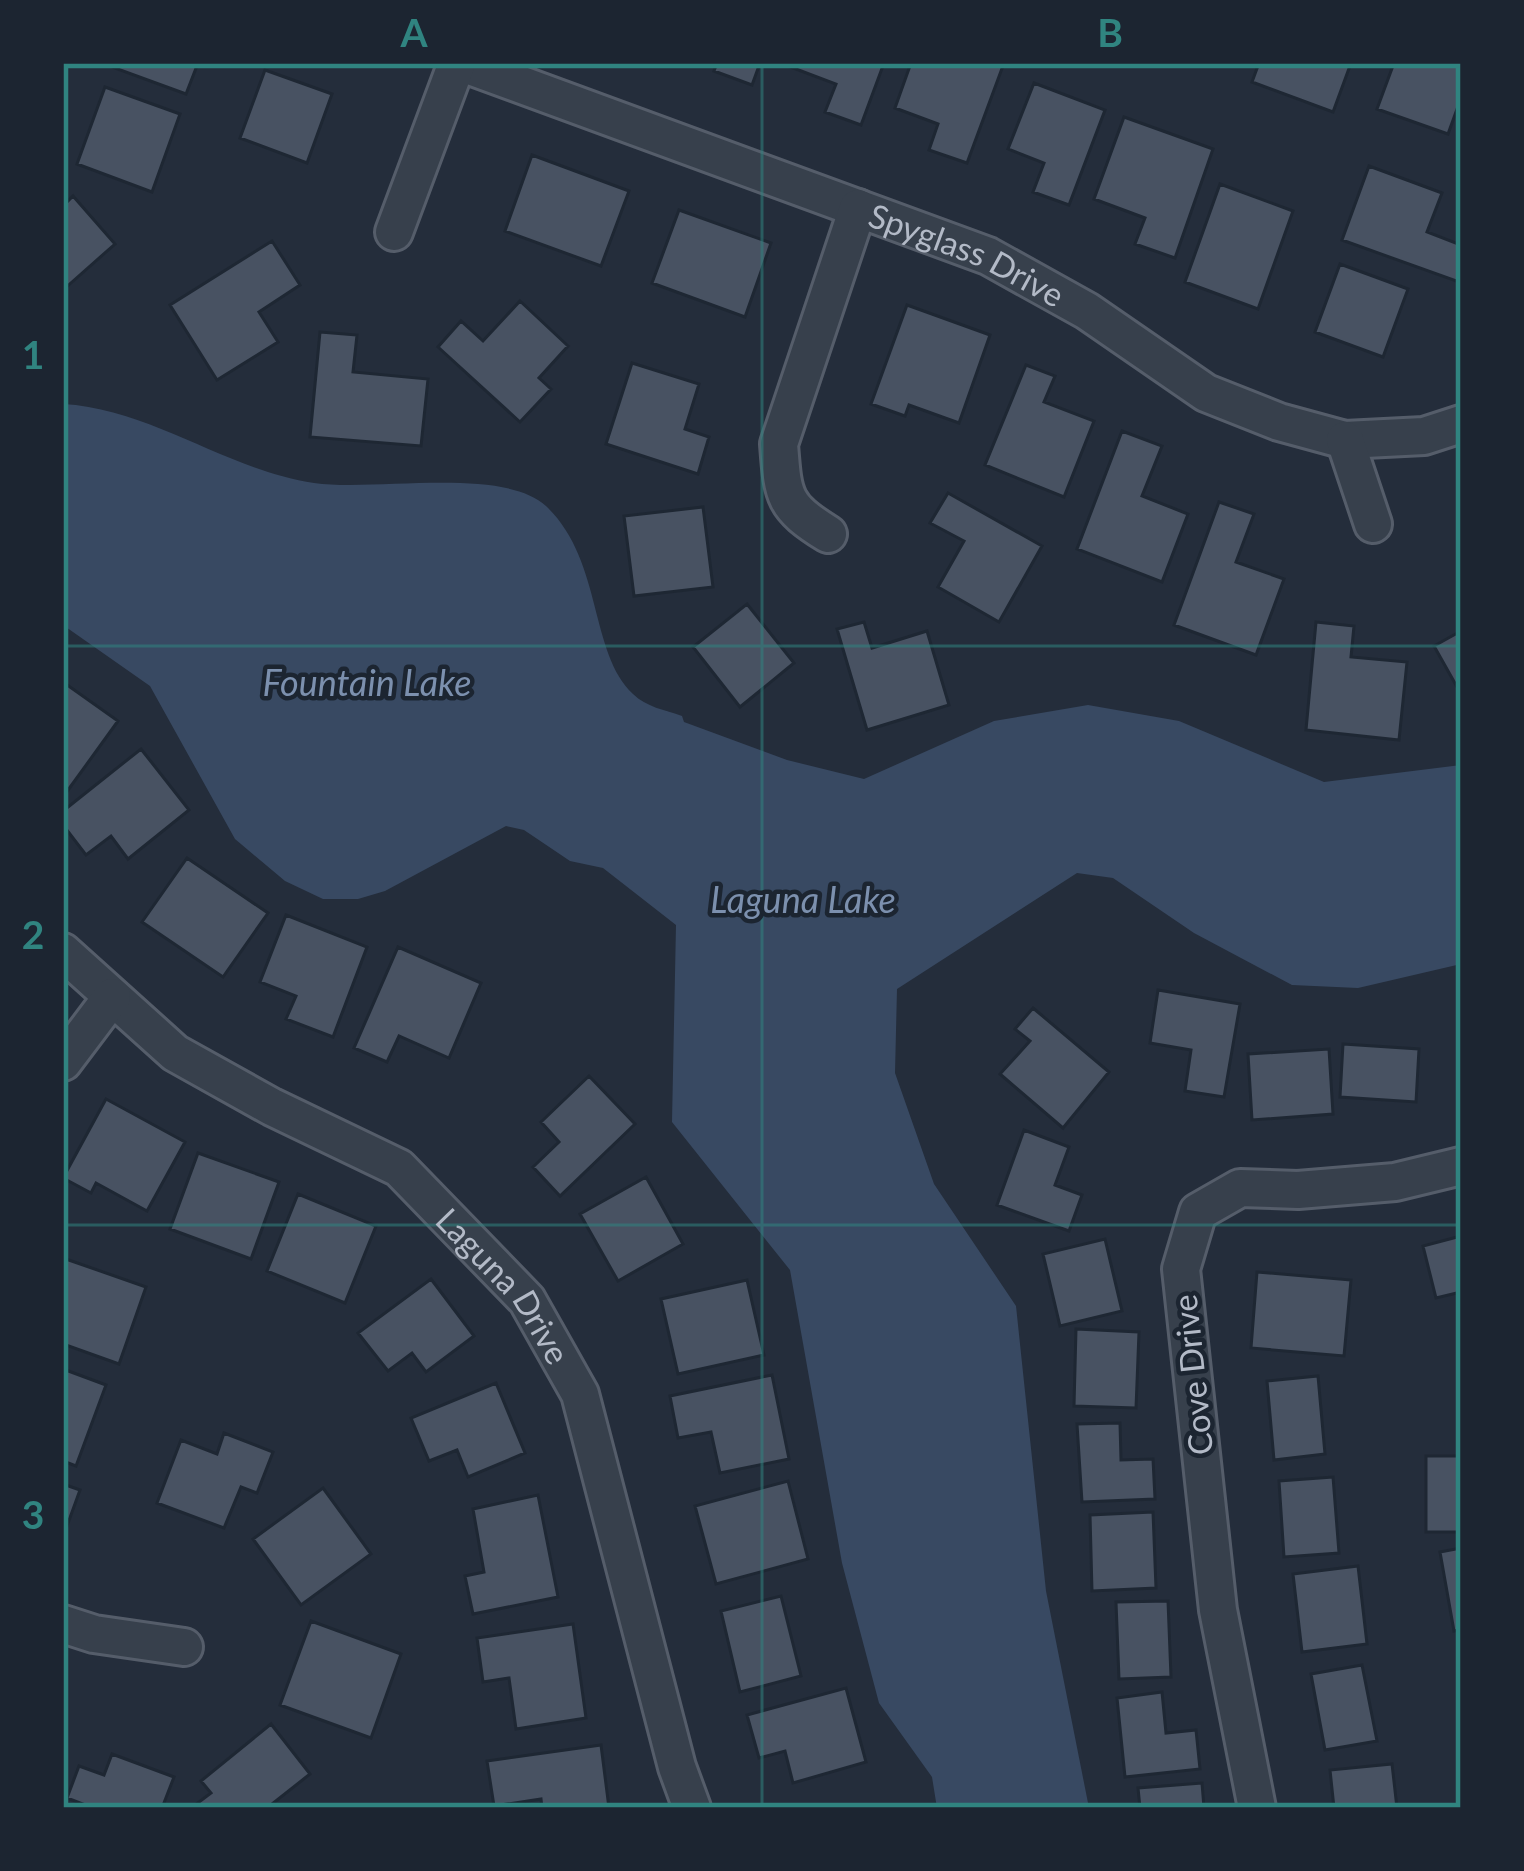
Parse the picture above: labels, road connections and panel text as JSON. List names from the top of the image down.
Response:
{
  "streets": {
    "street": ["Spyglass Drive", "Laguna Drive", "Cove Drive"]
  },
  "water": ["Fountain Lake", "Laguna Lake"],
  "grid": {
    "columns": ["A", "B"],
    "rows": ["1", "2", "3"]
  }
}
